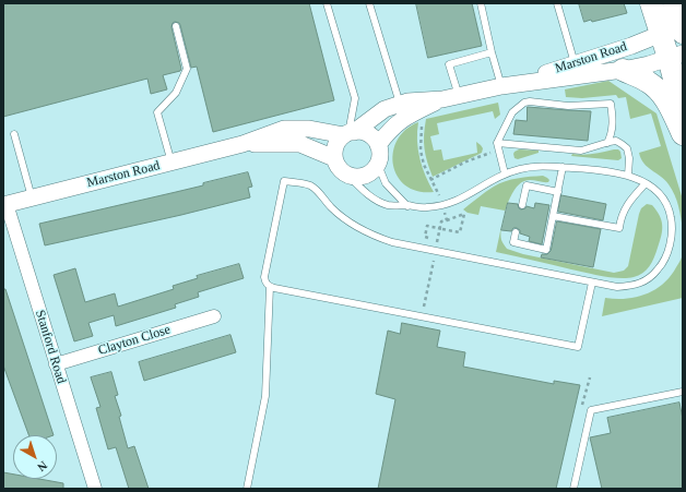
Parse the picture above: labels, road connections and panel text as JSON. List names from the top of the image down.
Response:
{
  "streets": {
    "street": ["Marston Road", "Clayton Close", "Stanford Road"]
  },
  "crossings": [
    ["Marston Road", "Stanford Road"],
    ["Clayton Close", "Stanford Road"]
  ],
  "north": "bottom right"
}
